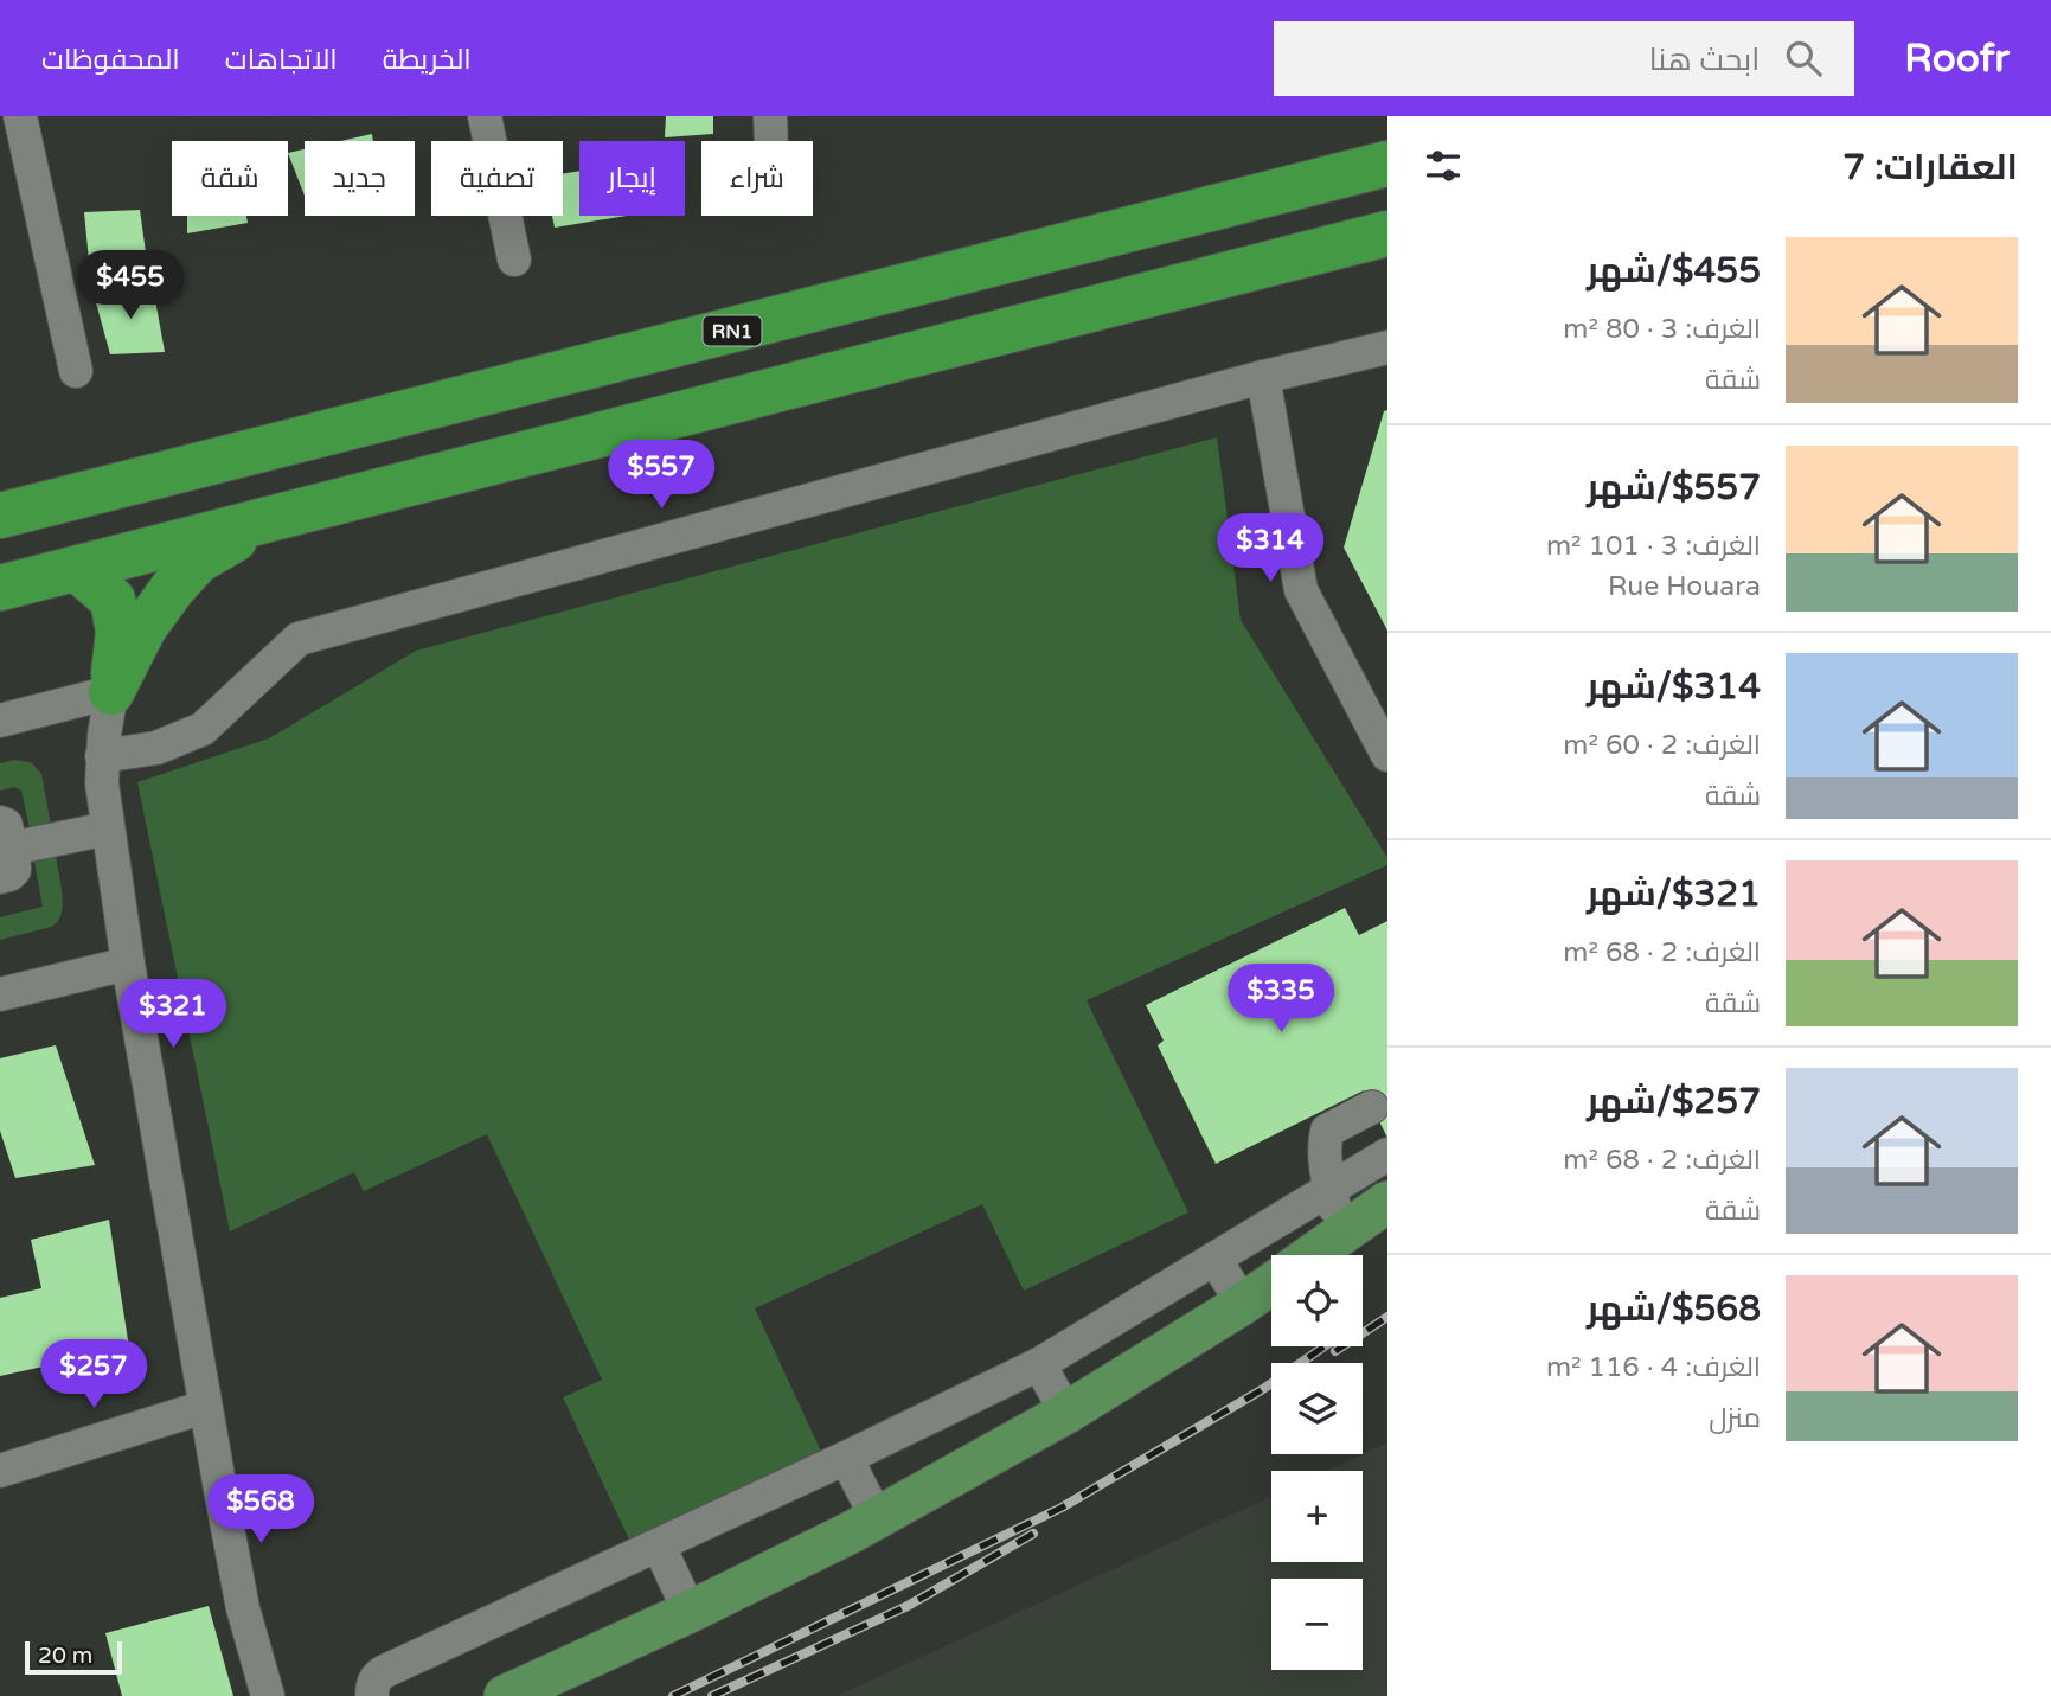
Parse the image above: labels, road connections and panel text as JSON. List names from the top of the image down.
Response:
{
  "streets": {
    "highway": ["RN1"]
  },
  "scale_bar": "20 m",
  "page": {
    "header": "Roofr",
    "search": "ابحث هنا",
    "nav": ["الخريطة", "الاتجاهات", "المحفوظات"],
    "heading": "العقارات: 7",
    "chip": [
      "شراء",
      "إيجار",
      "تصفية",
      "جديد",
      "شقة"
    ],
    "list": [
      {
        "name": "$455/شهر",
        "note": "الغرف: 3 · 80 m² · شقة"
      },
      {
        "name": "$557/شهر",
        "note": "الغرف: 3 · 101 m² · Rue Houara"
      },
      {
        "name": "$314/شهر",
        "note": "الغرف: 2 · 60 m² · شقة"
      },
      {
        "name": "$321/شهر",
        "note": "الغرف: 2 · 68 m² · شقة"
      },
      {
        "name": "$257/شهر",
        "note": "الغرف: 2 · 68 m² · شقة"
      },
      {
        "name": "$568/شهر",
        "note": "الغرف: 4 · 116 m² · منزل"
      }
    ],
    "price": [
      "$455",
      "$557",
      "$314",
      "$335",
      "$321",
      "$257",
      "$568"
    ],
    "map_buttons": ["+", "−"],
    "scale": "20 m"
  }
}
